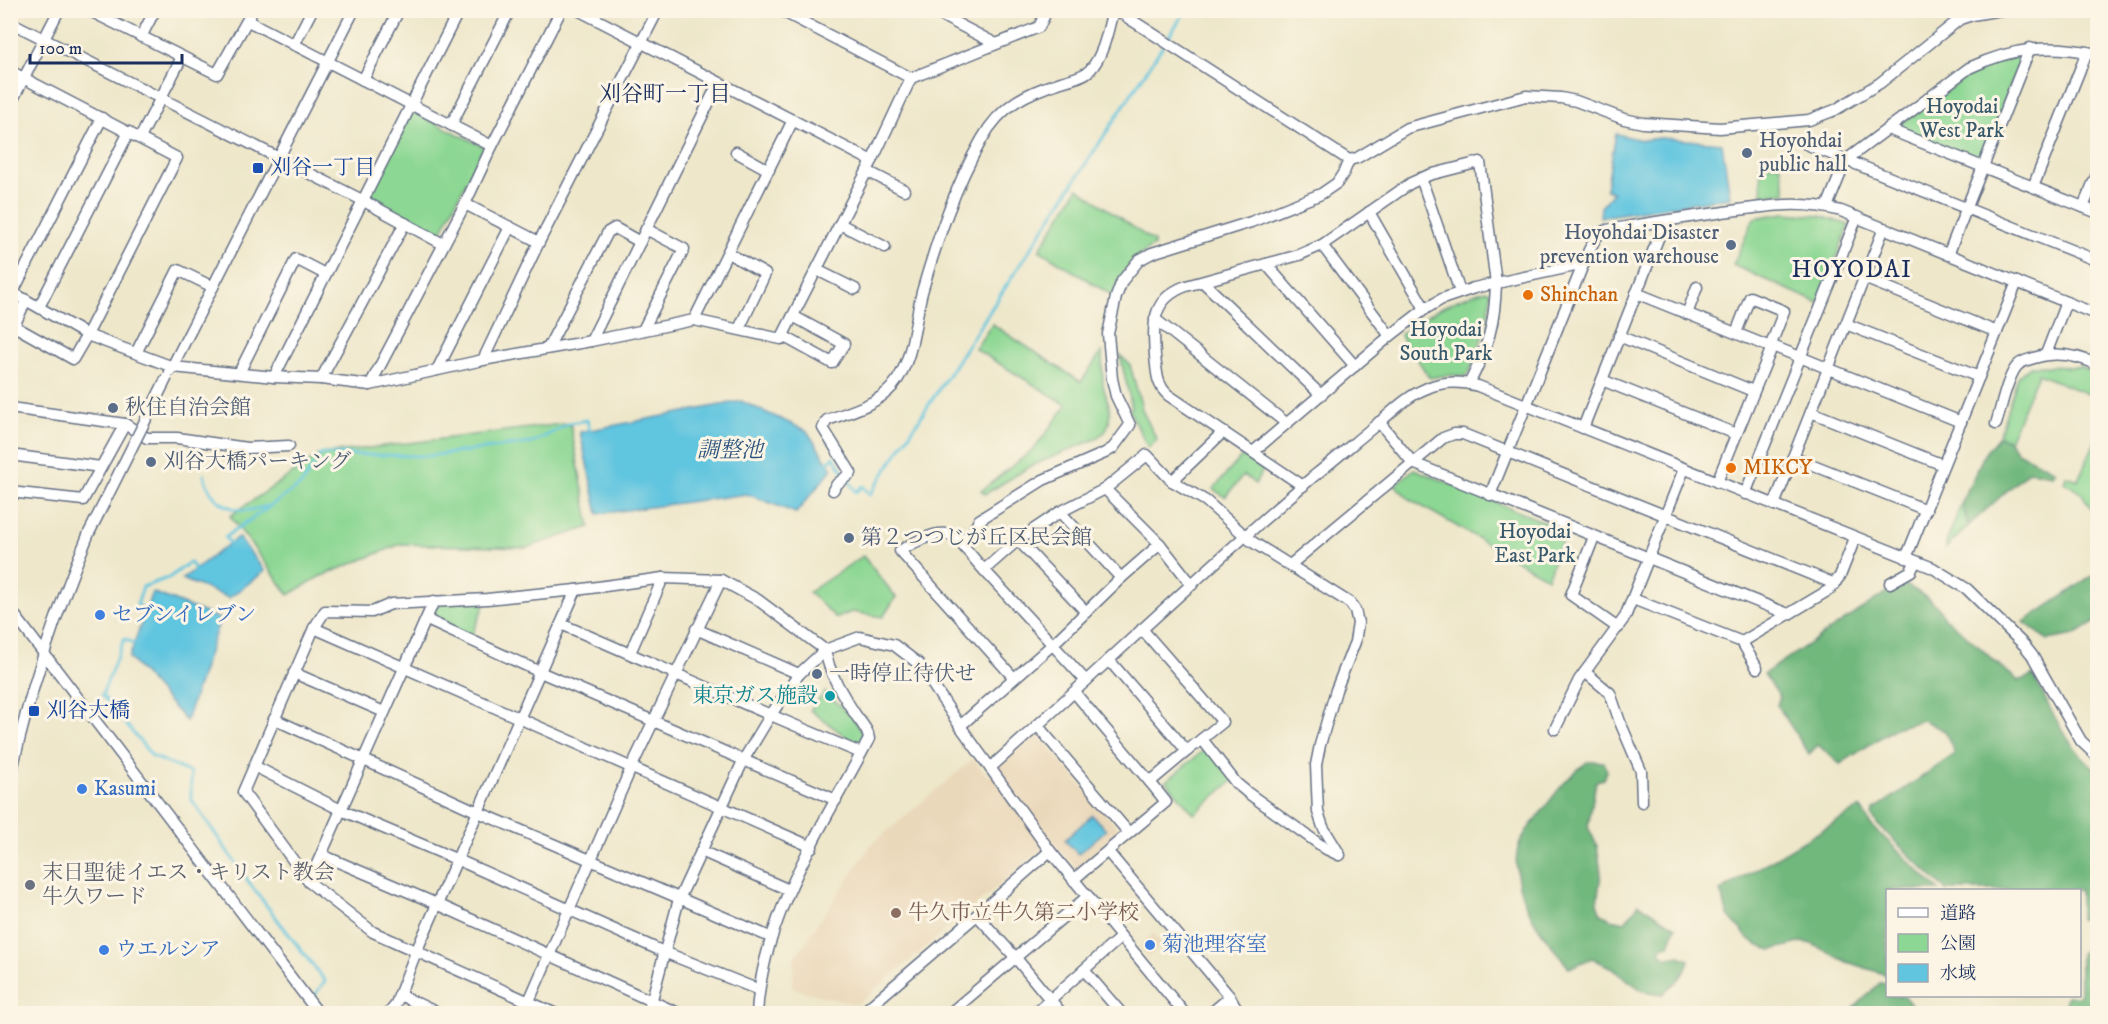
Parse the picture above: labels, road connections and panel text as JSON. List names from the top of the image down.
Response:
{
  "districts": ["刈谷町一丁目", "HOYODAI"],
  "water": ["調整池"],
  "parks": ["Hoyodai West Park", "Hoyodai South Park", "Hoyodai East Park"],
  "places": {
    "other": [
      "Hoyohdai public hall",
      "Hoyohdai Disaster prevention warehouse",
      "Shinchan",
      "秋住自治会館",
      "刈谷大橋パーキング",
      "MIKCY",
      "第２つつじが丘区民会館",
      "セブンイレブン",
      "一時停止待伏せ",
      "東京ガス施設",
      "Kasumi",
      "末日聖徒イエス・キリスト教会 牛久ワード",
      "牛久市立牛久第二小学校",
      "菊池理容室",
      "ウエルシア"
    ],
    "transit": ["刈谷一丁目", "刈谷大橋"]
  },
  "legend": ["道路", "公園", "水域"],
  "scale_bar": "100 m"
}
